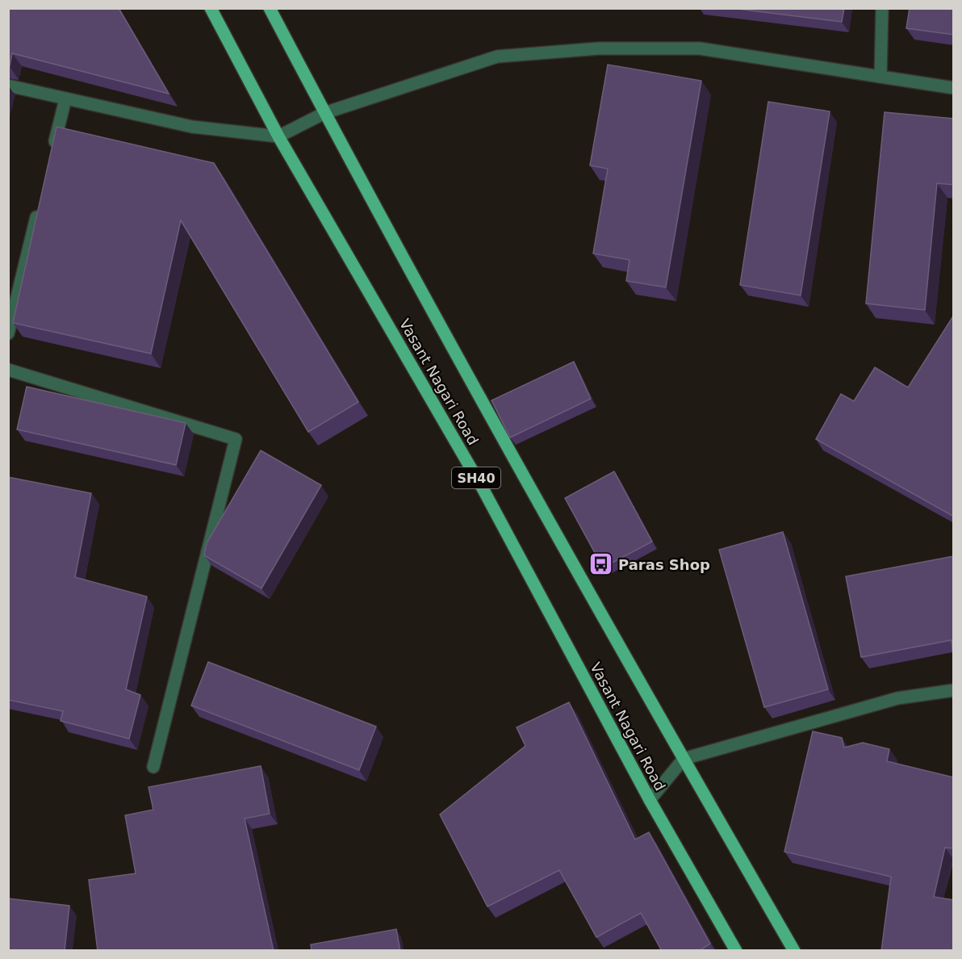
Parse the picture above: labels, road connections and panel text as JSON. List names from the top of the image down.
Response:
{
  "streets": {
    "main road": ["Vasant Nagari Road", "SH40"]
  },
  "places": {
    "bus stop": ["Paras Shop"]
  }
}
